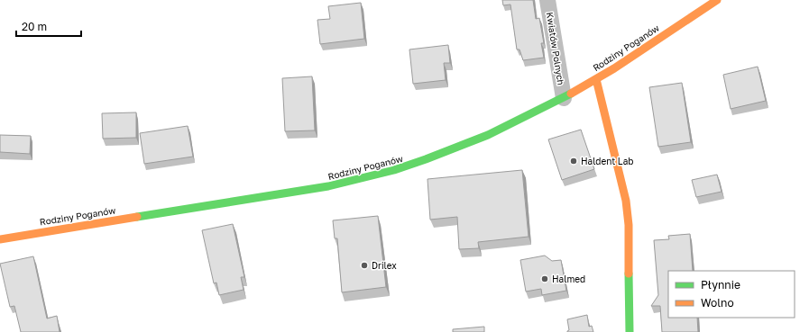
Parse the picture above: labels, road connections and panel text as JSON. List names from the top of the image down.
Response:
{
  "streets": {
    "street": ["Rodziny Poganów", "Kwiatów Polnych"]
  },
  "crossings": [
    ["Rodziny Poganów", "Kwiatów Polnych"]
  ],
  "places": ["Haldent Lab", "Drilex", "Halmed"],
  "legend": ["Płynnie", "Wolno"],
  "scale_bar": "20 m"
}
